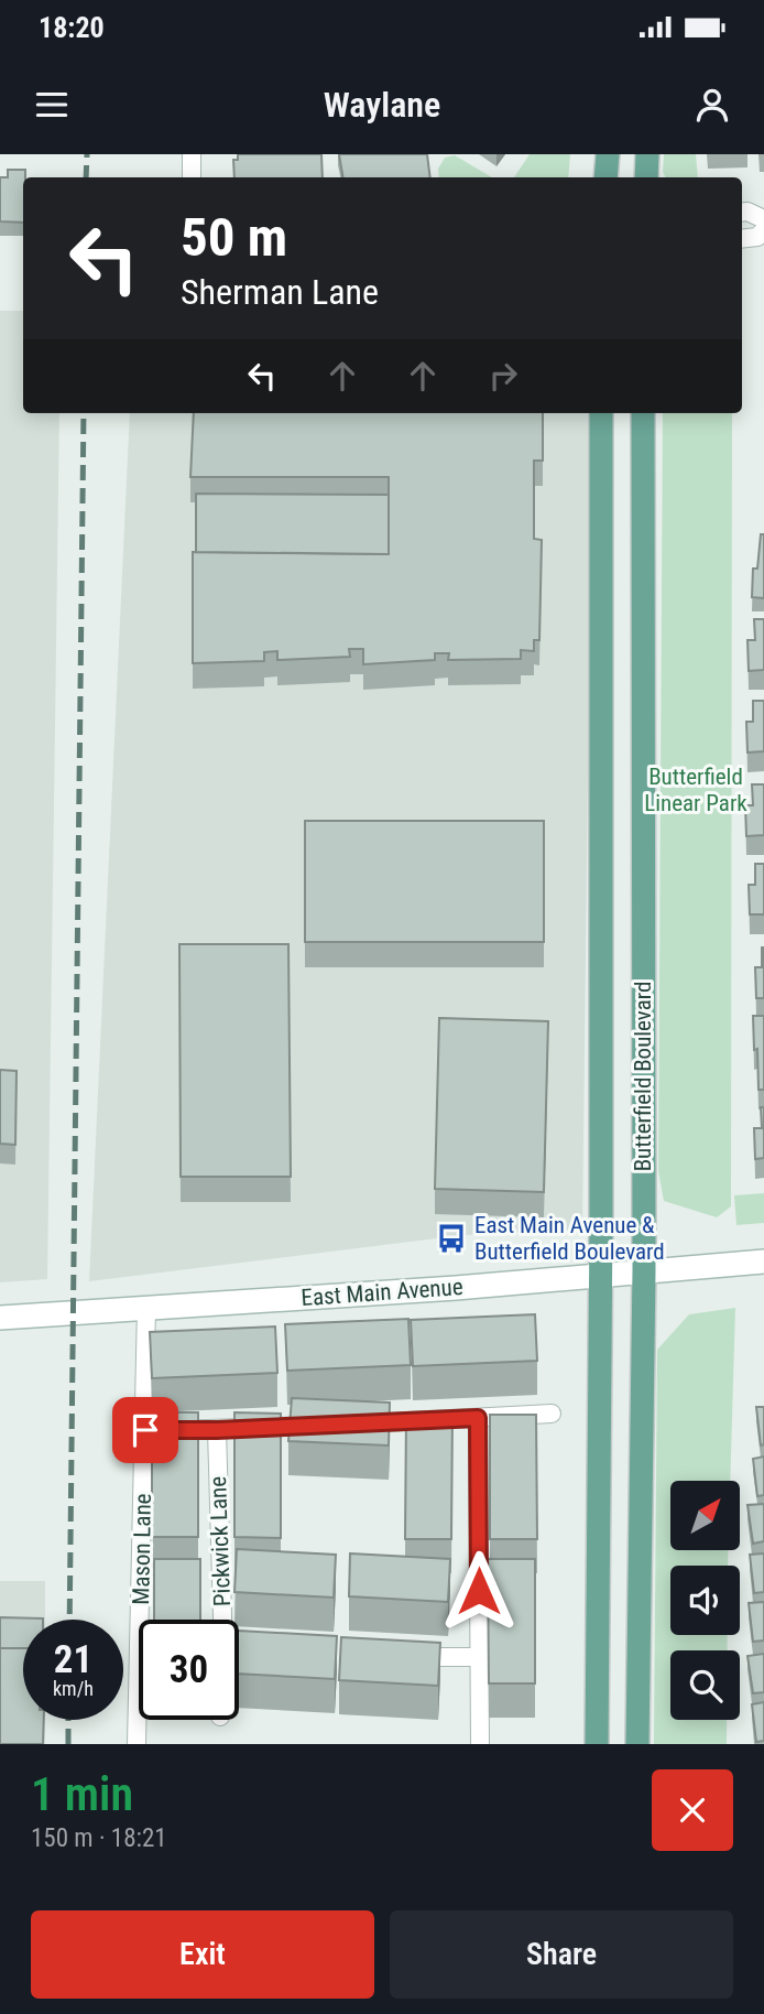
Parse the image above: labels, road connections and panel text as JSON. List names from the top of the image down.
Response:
{
  "streets": {
    "main road": ["Butterfield Boulevard", "East Main Avenue"],
    "street": ["Pickwick Lane", "Mason Lane"]
  },
  "crossings": [
    ["Butterfield Boulevard", "East Main Avenue"],
    ["East Main Avenue", "Mason Lane"]
  ],
  "parks": ["Butterfield Linear Park"],
  "places": {
    "bus stop": ["East Main Avenue & Butterfield Boulevard"]
  },
  "north": "top right",
  "page": {
    "status": "18:20",
    "header": "Waylane",
    "turn": ["50 m", "Sherman Lane"],
    "speed": "21 km/h",
    "limit": "30",
    "heading": ["1 min", "150 m · 18:21"],
    "buttons": ["Exit", "Share"]
  }
}
